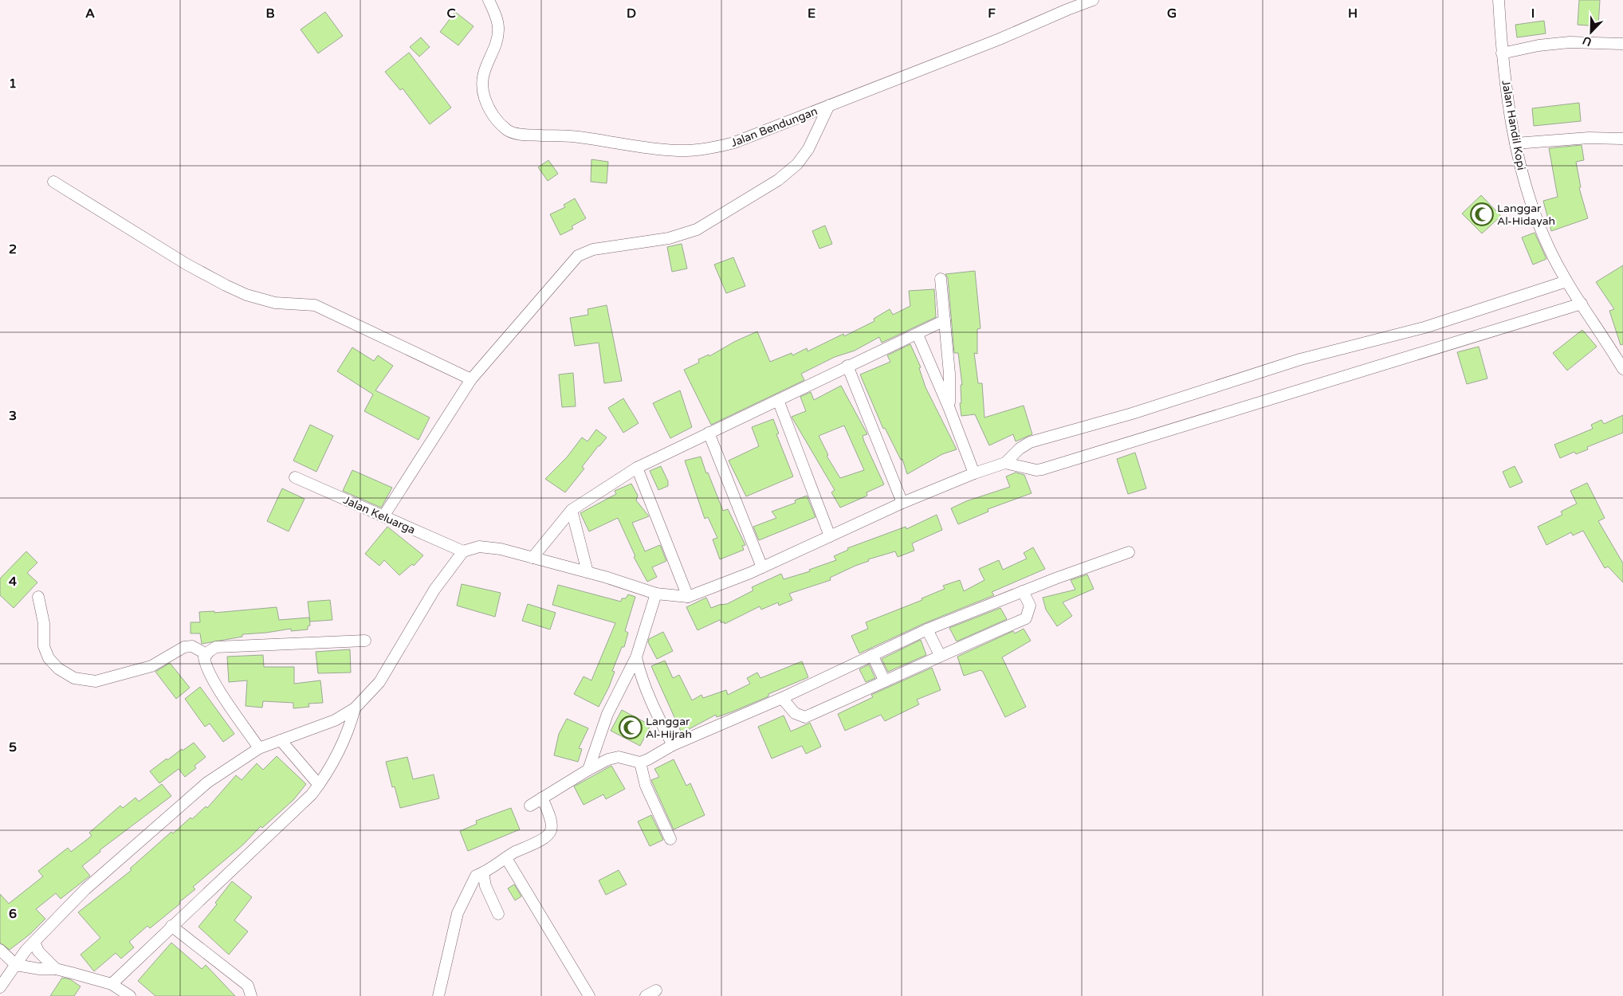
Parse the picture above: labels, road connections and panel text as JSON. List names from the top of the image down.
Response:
{
  "streets": {
    "street": ["Jalan Handil Kopi", "Jalan Bendungan", "Jalan Keluarga"]
  },
  "places": {
    "mosque": ["Langgar Al-Hidayah", "Langgar Al-Hijrah"]
  },
  "north": "bottom left",
  "grid": {
    "columns": [
      "A",
      "B",
      "C",
      "D",
      "E",
      "F",
      "G",
      "H",
      "I"
    ],
    "rows": [
      "1",
      "2",
      "3",
      "4",
      "5",
      "6"
    ]
  }
}
